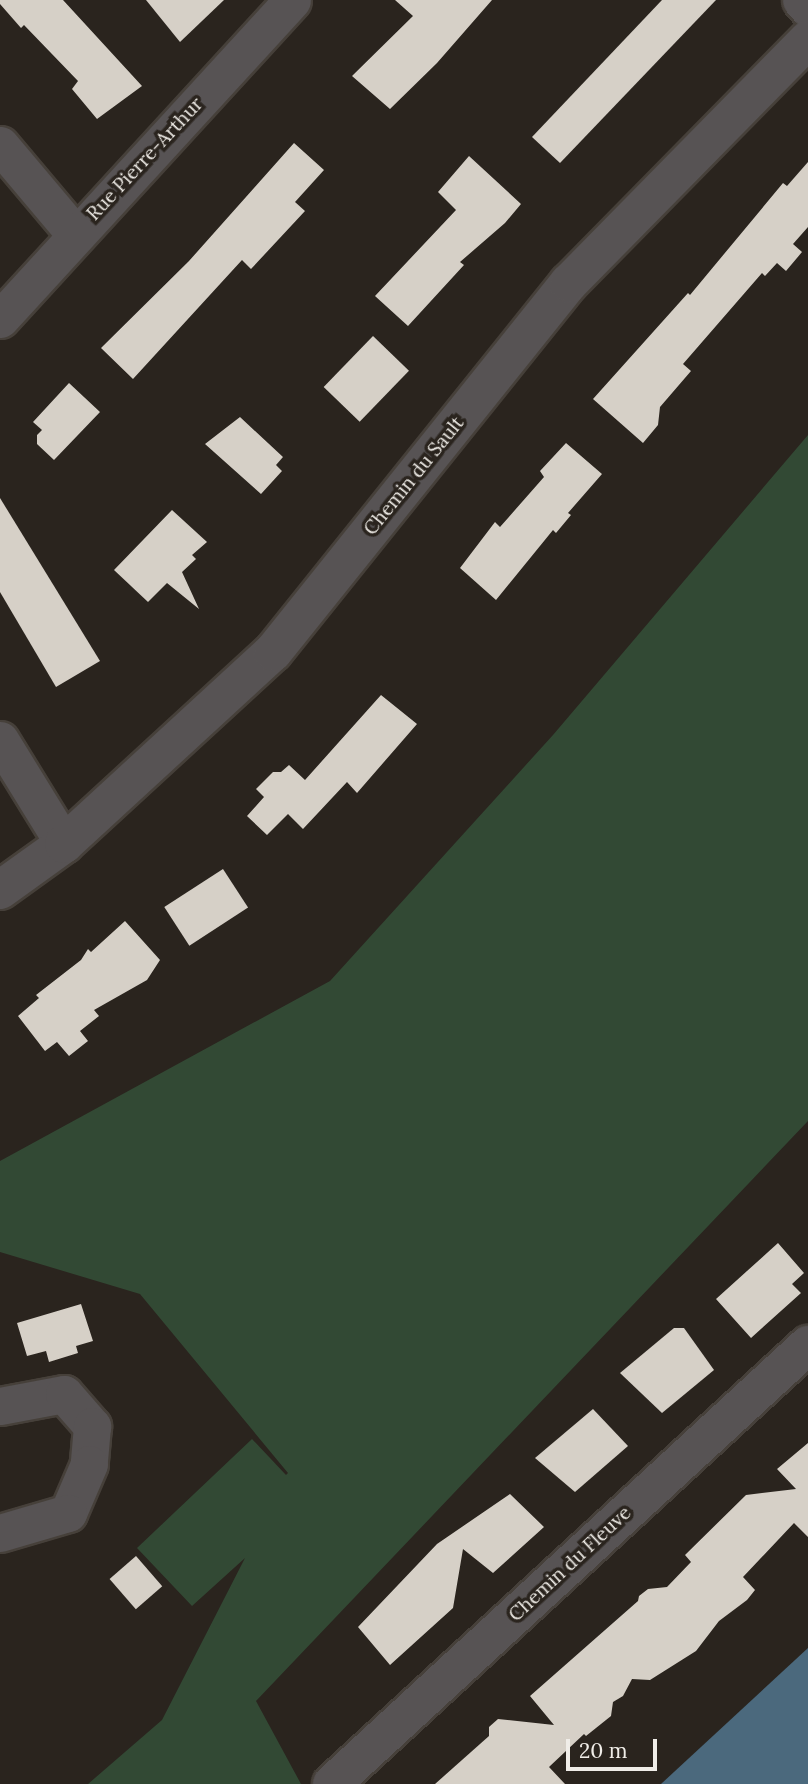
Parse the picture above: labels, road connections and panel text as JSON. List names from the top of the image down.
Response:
{
  "streets": {
    "street": ["Rue Pierre-Arthur", "Chemin du Sault", "Chemin du Fleuve"]
  },
  "scale_bar": "20 m"
}
